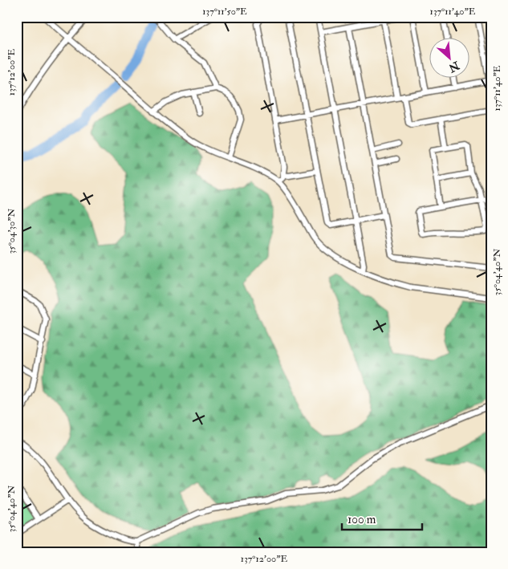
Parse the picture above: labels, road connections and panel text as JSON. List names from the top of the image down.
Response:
{
  "scale_bar": "100 m",
  "north": "bottom right",
  "coordinates": [
    "137°11'50\"E",
    "137°11'40\"E",
    "137°12'00\"E",
    "35°04'30\"N",
    "35°04'40\"N"
  ]
}
